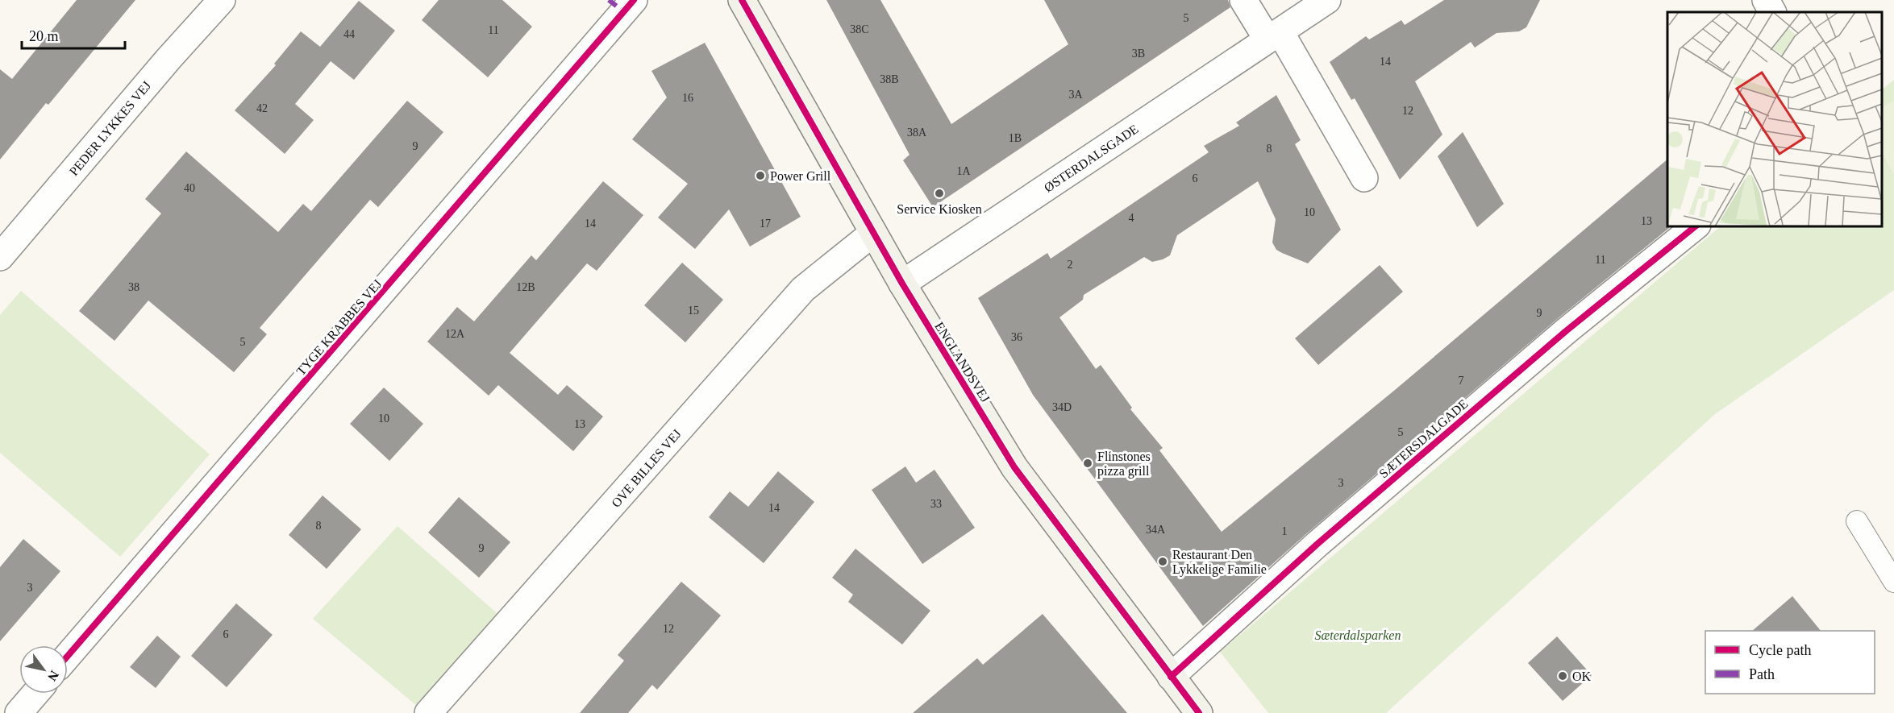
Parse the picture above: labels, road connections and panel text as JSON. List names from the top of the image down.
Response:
{
  "streets": {
    "street": [
      "PEDER LYKKES VEJ",
      "ØSTERDALSGADE",
      "TYGE KRABBES VEJ",
      "ENGLANDSVEJ",
      "SÆTERSDALGADE",
      "OVE BILLES VEJ"
    ]
  },
  "crossings": [
    ["ØSTERDALSGADE", "ENGLANDSVEJ"],
    ["ENGLANDSVEJ", "SÆTERSDALGADE"],
    ["ENGLANDSVEJ", "OVE BILLES VEJ"]
  ],
  "parks": ["Sæterdalsparken"],
  "places": [
    "Power Grill",
    "Service Kiosken",
    "Flinstones pizza grill",
    "Restaurant Den Lykkelige Familie",
    "OK"
  ],
  "house_numbers": [
    "5",
    "38C",
    "11",
    "44",
    "3B",
    "14",
    "38B",
    "3A",
    "16",
    "42",
    "12",
    "38A",
    "1B",
    "9",
    "8",
    "1A",
    "6",
    "40",
    "10",
    "4",
    "13",
    "14",
    "17",
    "11",
    "2",
    "38",
    "12B",
    "15",
    "9",
    "12A",
    "36",
    "5",
    "7",
    "34D",
    "10",
    "13",
    "5",
    "3",
    "33",
    "14",
    "8",
    "34A",
    "1",
    "9",
    "3",
    "12",
    "6"
  ],
  "legend": ["Cycle path", "Path"],
  "scale_bar": "20 m",
  "north": "bottom right"
}
